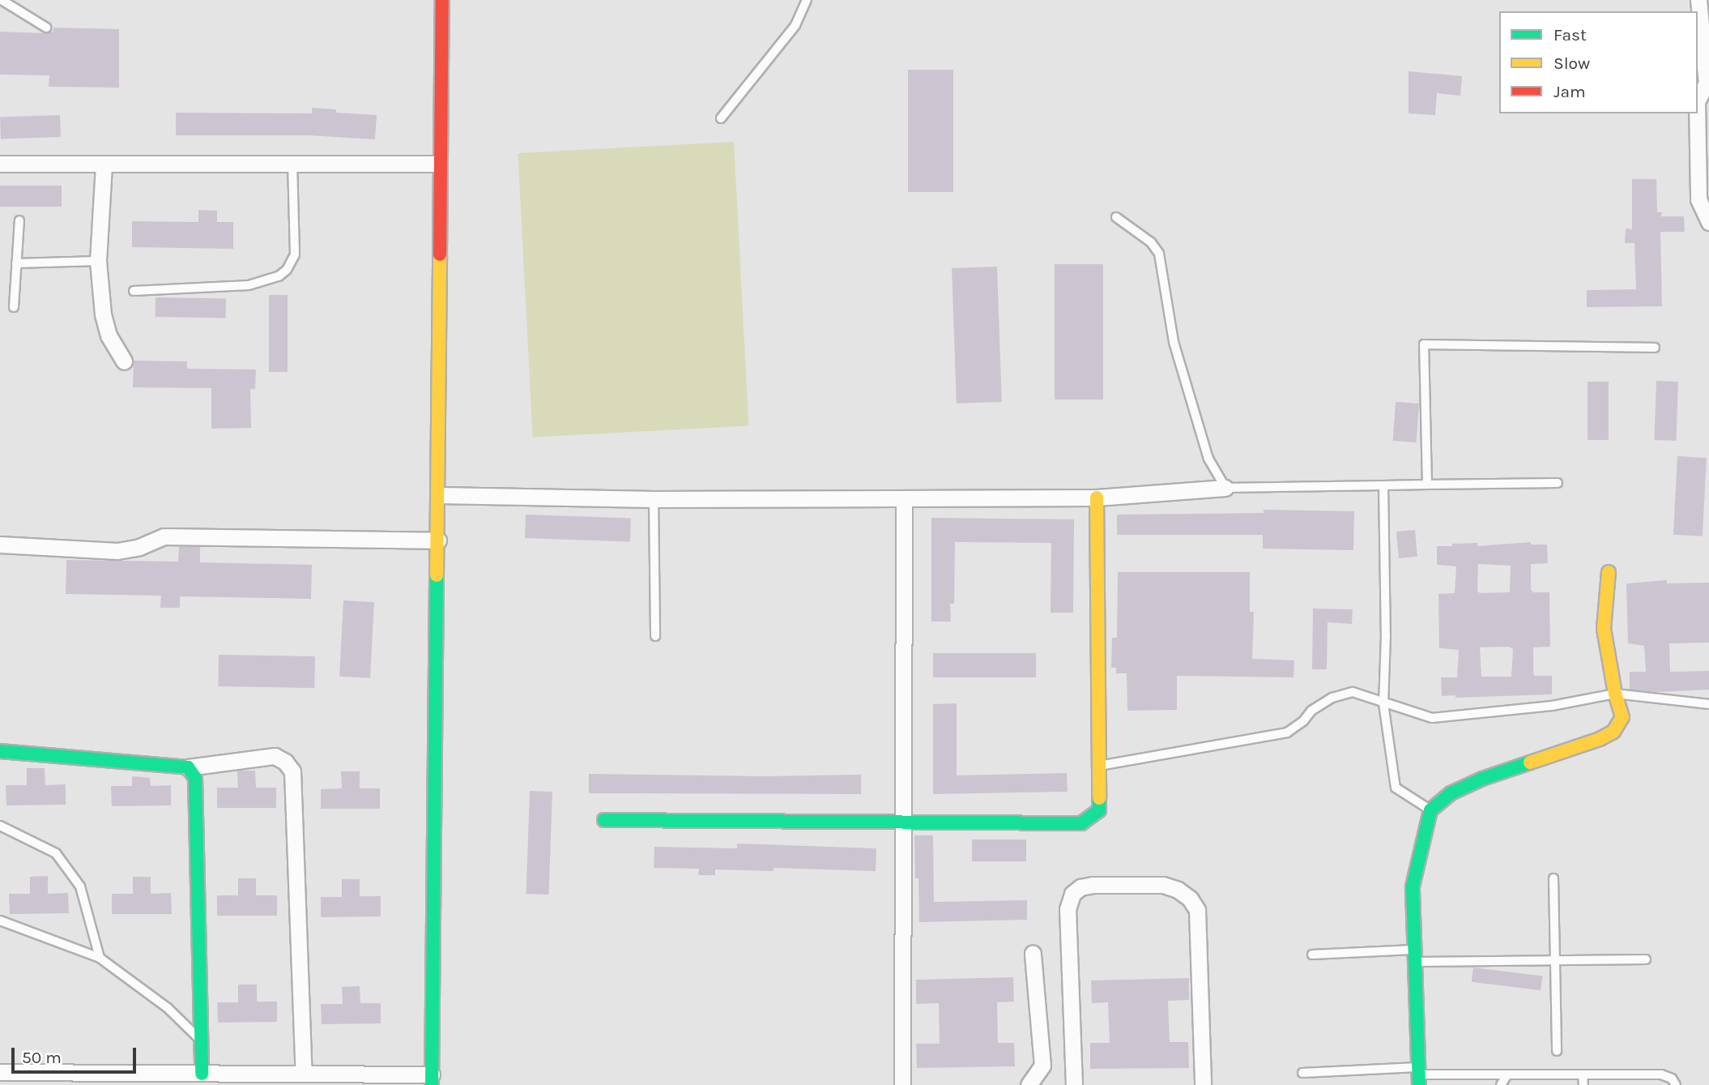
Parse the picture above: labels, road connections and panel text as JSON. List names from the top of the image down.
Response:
{
  "legend": ["Fast", "Slow", "Jam"],
  "scale_bar": "50 m"
}
